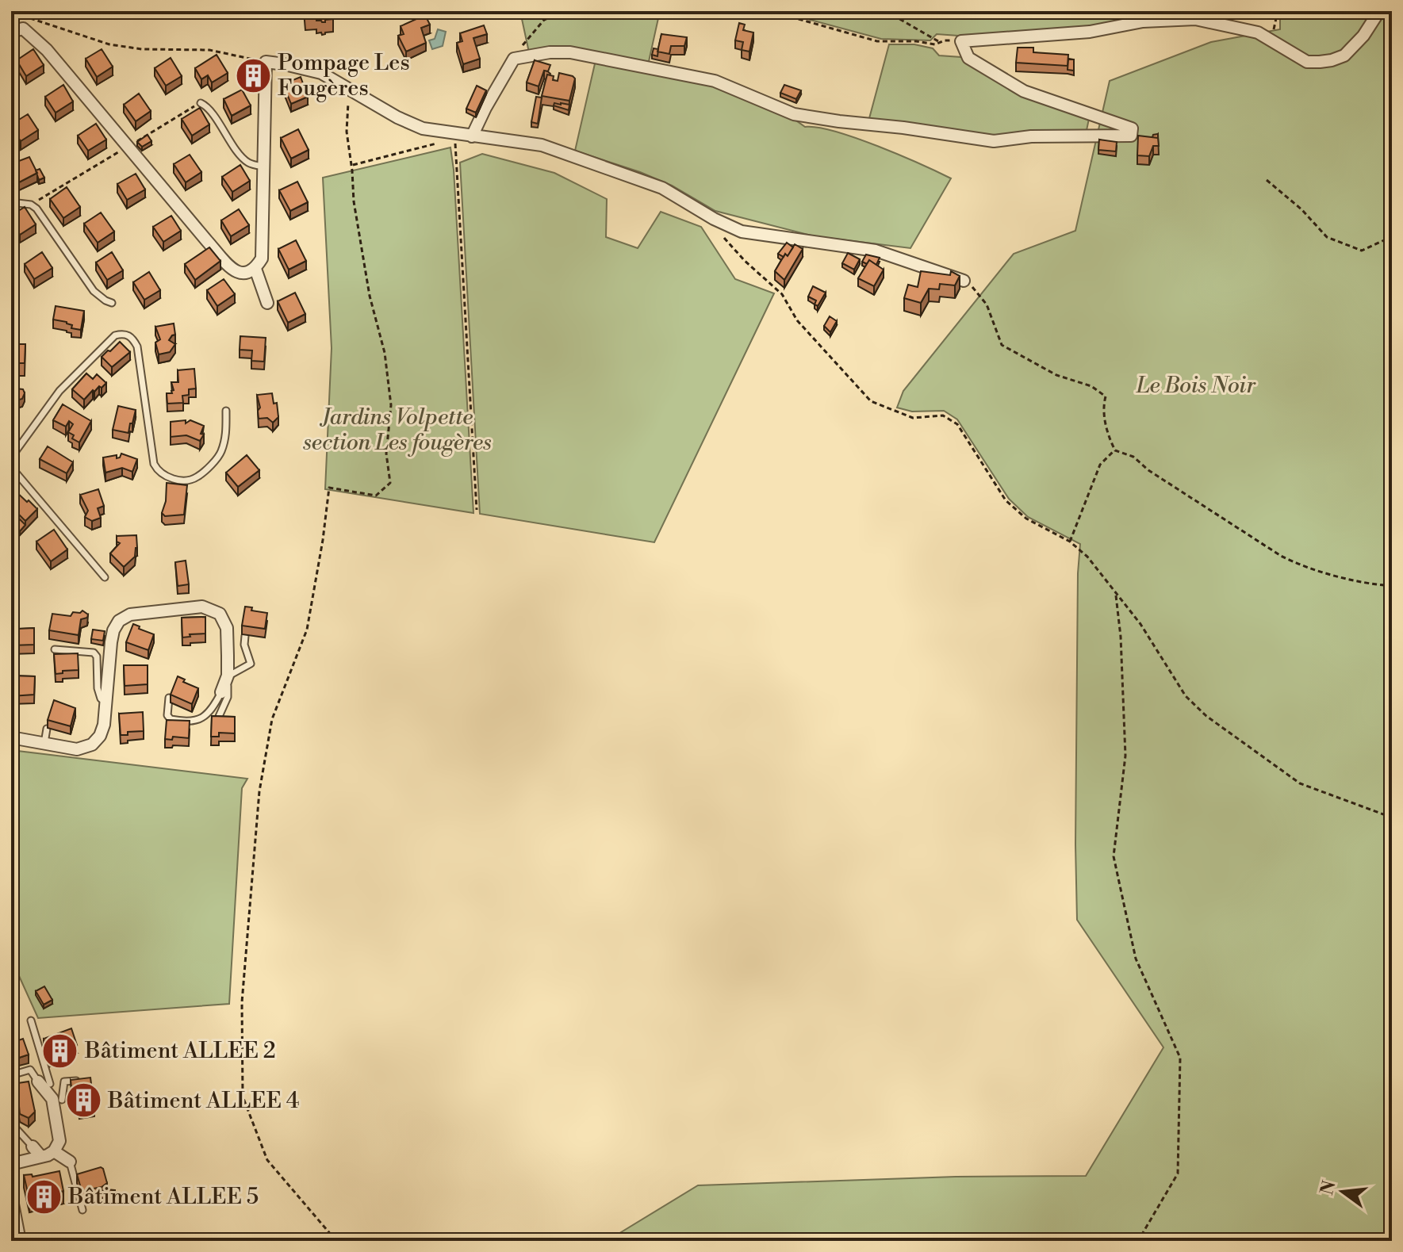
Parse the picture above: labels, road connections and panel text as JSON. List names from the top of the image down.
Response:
{
  "parks": ["Le Bois Noir", "Jardins Volpette section Les fougères"],
  "places": {
    "building": [
      "Pompage Les Fougères",
      "Bâtiment ALLEE 2",
      "Bâtiment ALLEE 4",
      "Bâtiment ALLEE 5"
    ]
  },
  "north": "left"
}
